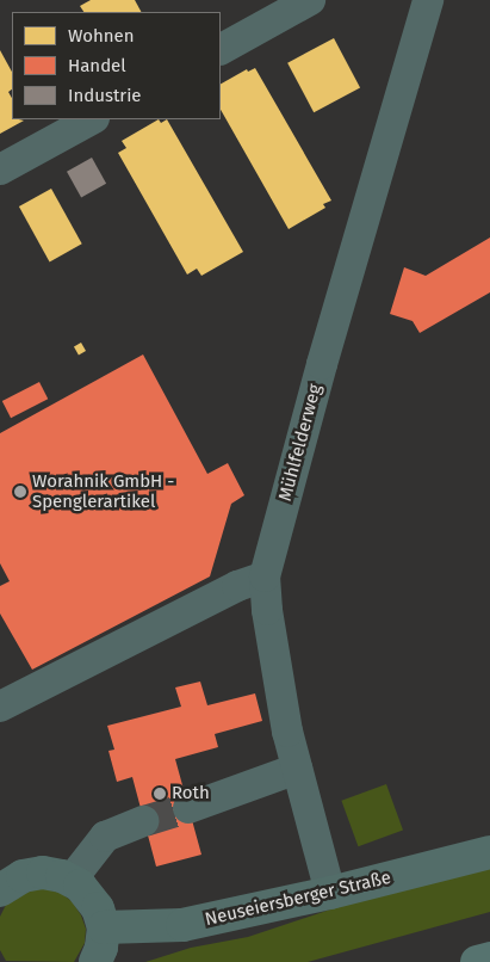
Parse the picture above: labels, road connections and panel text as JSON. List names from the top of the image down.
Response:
{
  "streets": {
    "main road": ["Neuseiersberger Straße"],
    "street": ["Mühlfelderweg"]
  },
  "crossings": [
    ["Mühlfelderweg", "Neuseiersberger Straße"]
  ],
  "places": ["Worahnik GmbH - Spenglerartikel", "Roth"],
  "legend": ["Wohnen", "Handel", "Industrie"]
}
